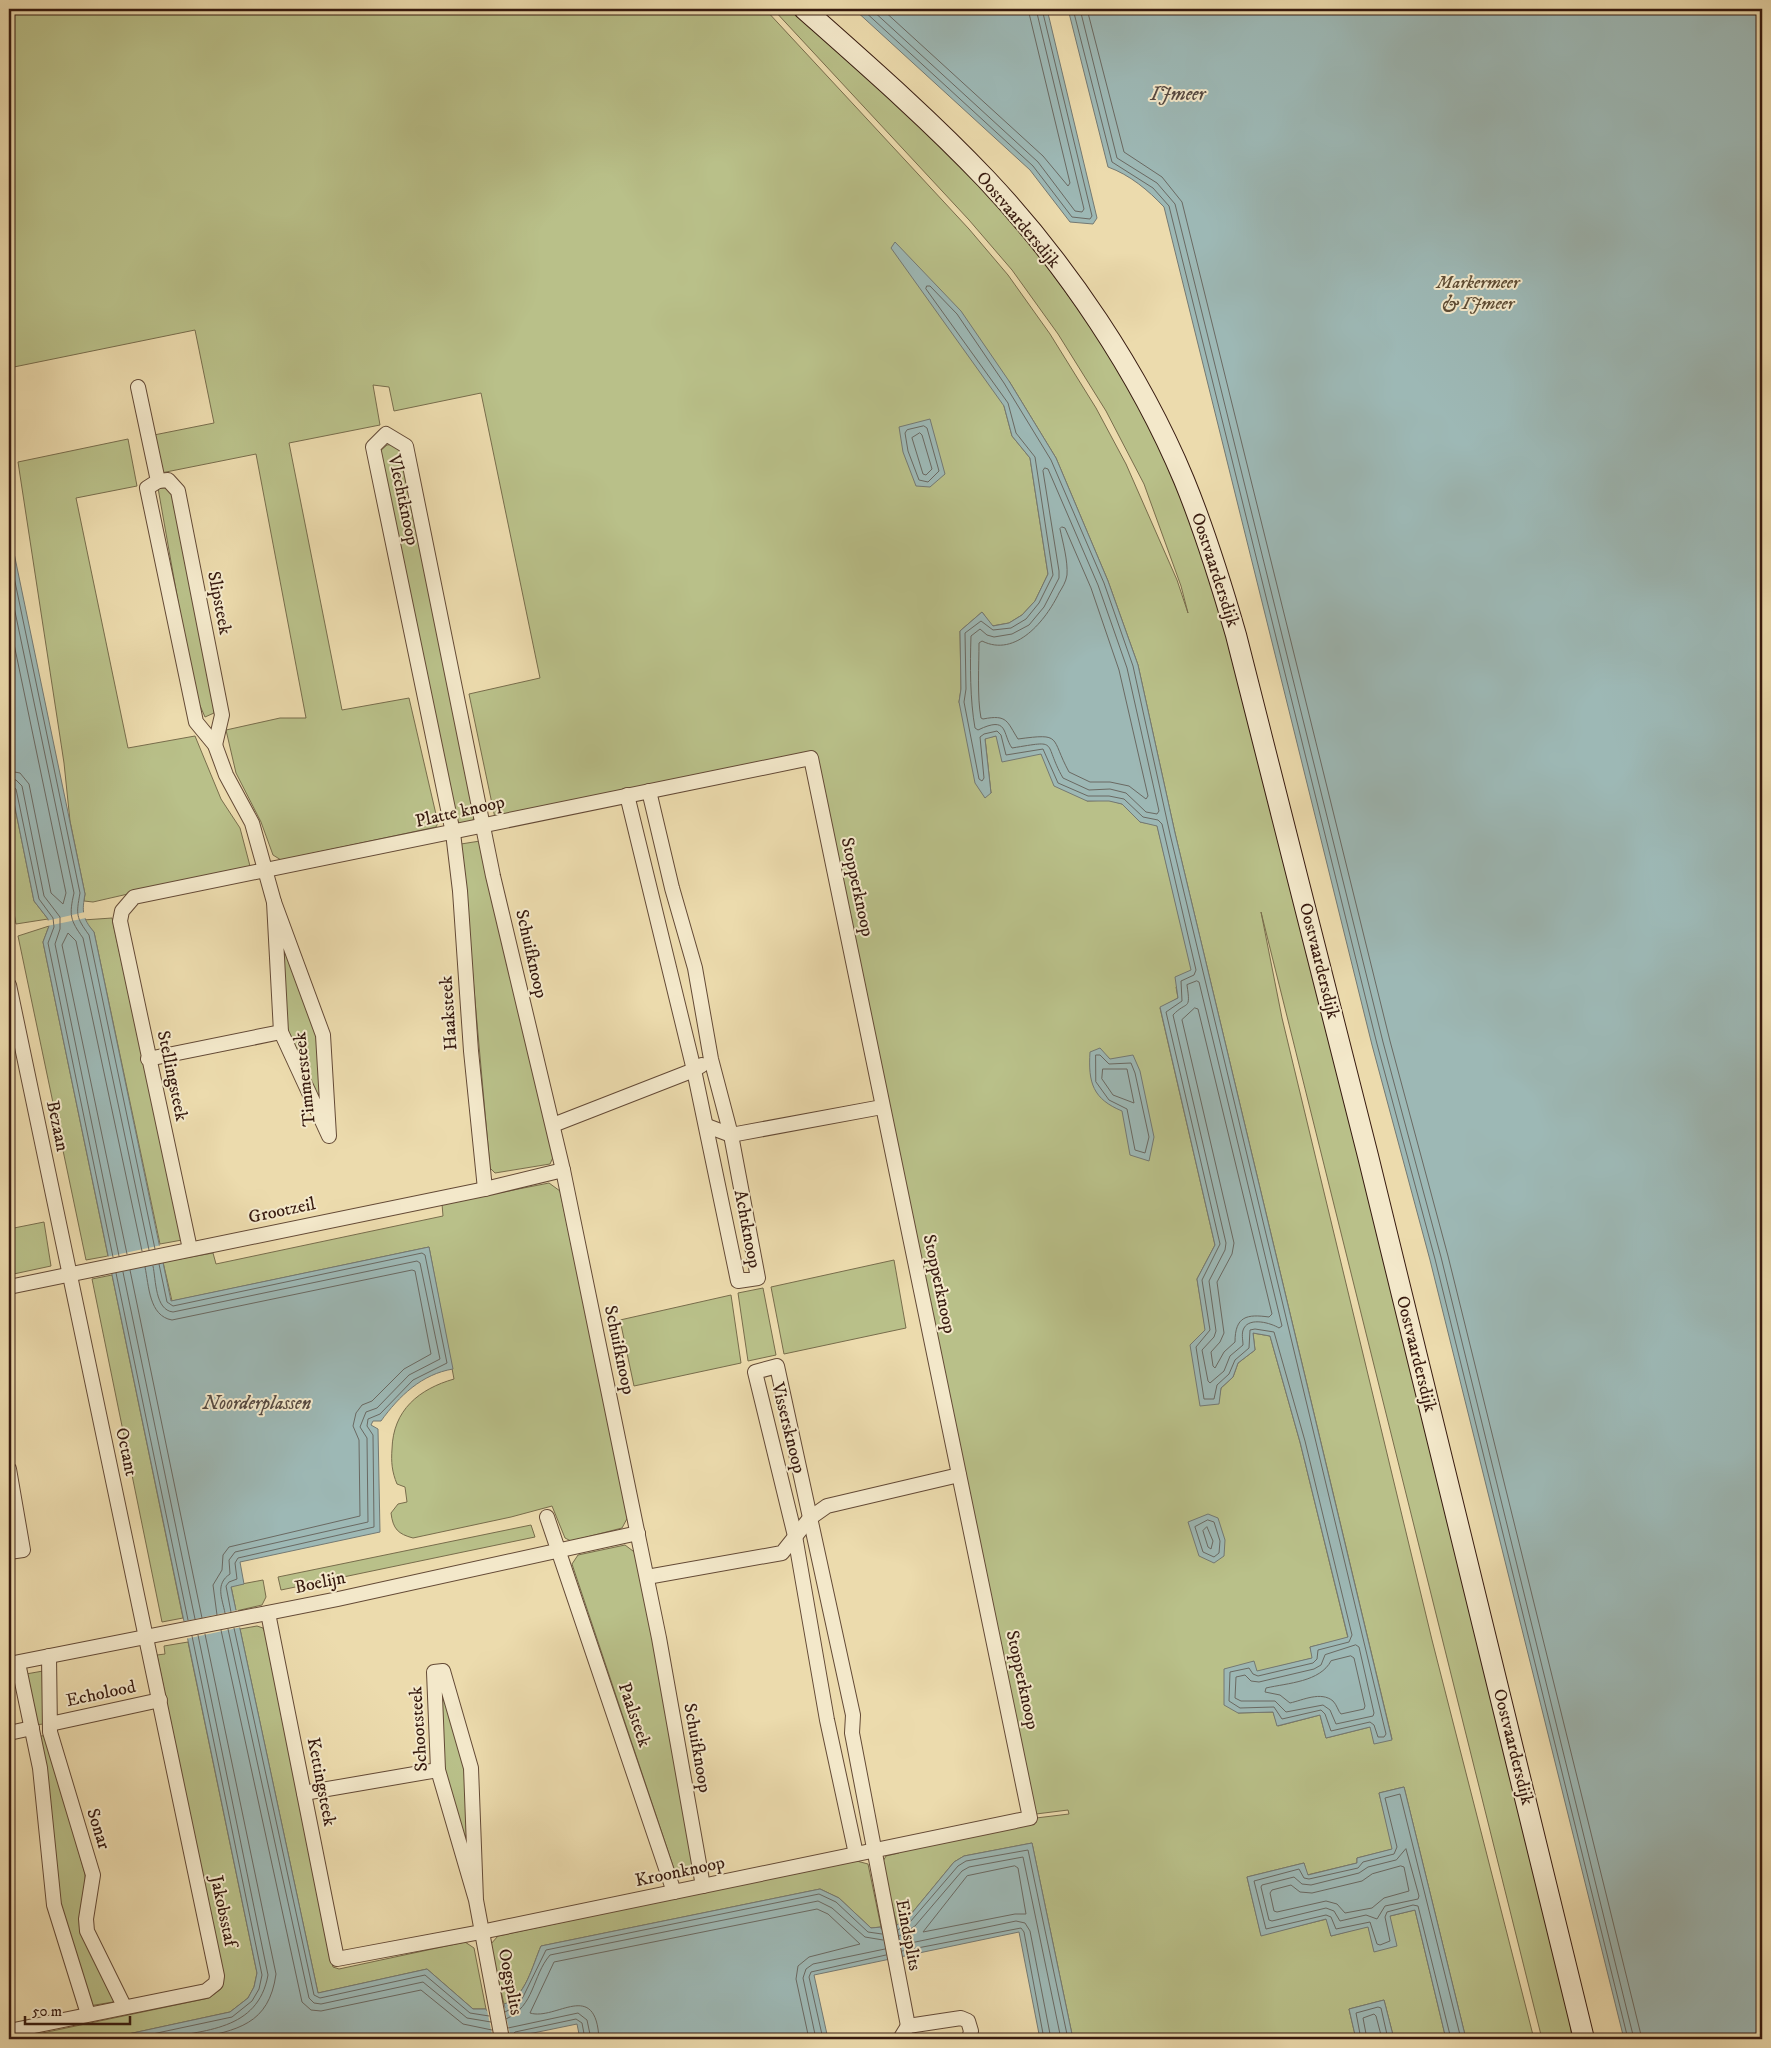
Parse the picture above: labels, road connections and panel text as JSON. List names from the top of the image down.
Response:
{
  "streets": {
    "main road": ["Oostvaardersdijk"],
    "street": [
      "Vlechtknoop",
      "Slipsteek",
      "Platte knoop",
      "Stopperknoop",
      "Schuifknoop",
      "Haaksteek",
      "Stellingsteek",
      "Timmersteek",
      "Bezaan",
      "Grootzeil",
      "Achtknoop",
      "Vissersknoop",
      "Octant",
      "Boelijn",
      "Echolood",
      "Paalsteek",
      "Schootsteek",
      "Kettingsteek",
      "Sonar",
      "Kroonknoop",
      "Jakobsstaf",
      "Eindsplits",
      "Oogsplits"
    ]
  },
  "crossings": [
    ["Vlechtknoop", "Platte knoop"],
    ["Vlechtknoop", "Schuifknoop"],
    ["Vlechtknoop", "Haaksteek"],
    ["Slipsteek", "Platte knoop"],
    ["Slipsteek", "Timmersteek"],
    ["Platte knoop", "Stopperknoop"],
    ["Platte knoop", "Schuifknoop"],
    ["Platte knoop", "Haaksteek"],
    ["Platte knoop", "Stellingsteek"],
    ["Platte knoop", "Timmersteek"],
    ["Platte knoop", "Achtknoop"],
    ["Stopperknoop", "Kroonknoop"],
    ["Schuifknoop", "Grootzeil"],
    ["Schuifknoop", "Boelijn"],
    ["Schuifknoop", "Kroonknoop"],
    ["Haaksteek", "Grootzeil"],
    ["Stellingsteek", "Grootzeil"],
    ["Bezaan", "Grootzeil"],
    ["Bezaan", "Octant"],
    ["Grootzeil", "Octant"],
    ["Vissersknoop", "Kroonknoop"],
    ["Vissersknoop", "Eindsplits"],
    ["Octant", "Boelijn"],
    ["Octant", "Jakobsstaf"],
    ["Boelijn", "Paalsteek"],
    ["Boelijn", "Kettingsteek"],
    ["Boelijn", "Sonar"],
    ["Boelijn", "Jakobsstaf"],
    ["Echolood", "Sonar"],
    ["Echolood", "Jakobsstaf"],
    ["Paalsteek", "Kroonknoop"],
    ["Schootsteek", "Kroonknoop"],
    ["Schootsteek", "Oogsplits"],
    ["Kettingsteek", "Kroonknoop"],
    ["Sonar", "Jakobsstaf"],
    ["Kroonknoop", "Eindsplits"],
    ["Kroonknoop", "Oogsplits"]
  ],
  "water": ["IJmeer", "Noorderplassen"],
  "parks": ["Markermeer & IJmeer"],
  "scale_bar": "50 m"
}
